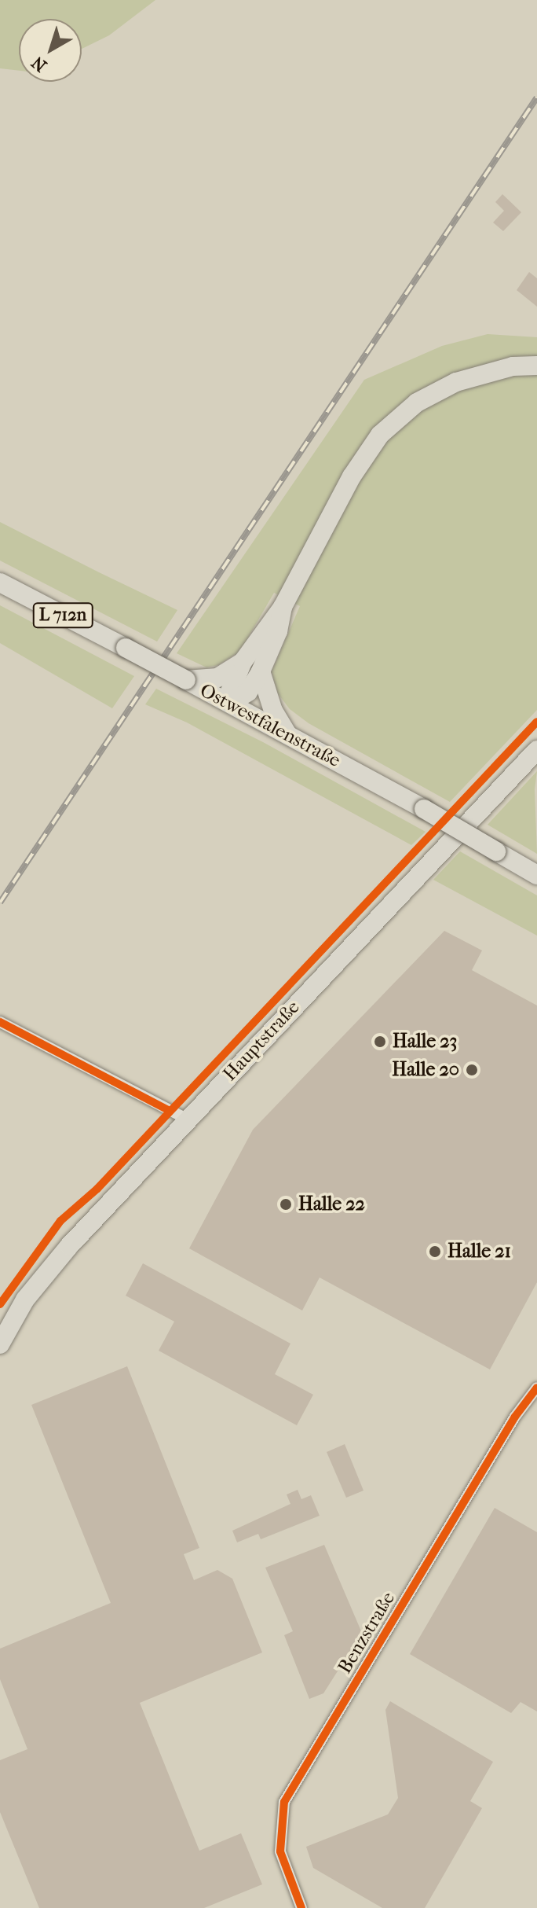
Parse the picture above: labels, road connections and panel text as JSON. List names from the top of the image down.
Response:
{
  "streets": {
    "main road": ["L 712n", "Ostwestfalenstraße", "Hauptstraße"],
    "street": ["Benzstraße"]
  },
  "places": [
    "Halle 23",
    "Halle 20",
    "Halle 22",
    "Halle 21"
  ],
  "north": "bottom left"
}
